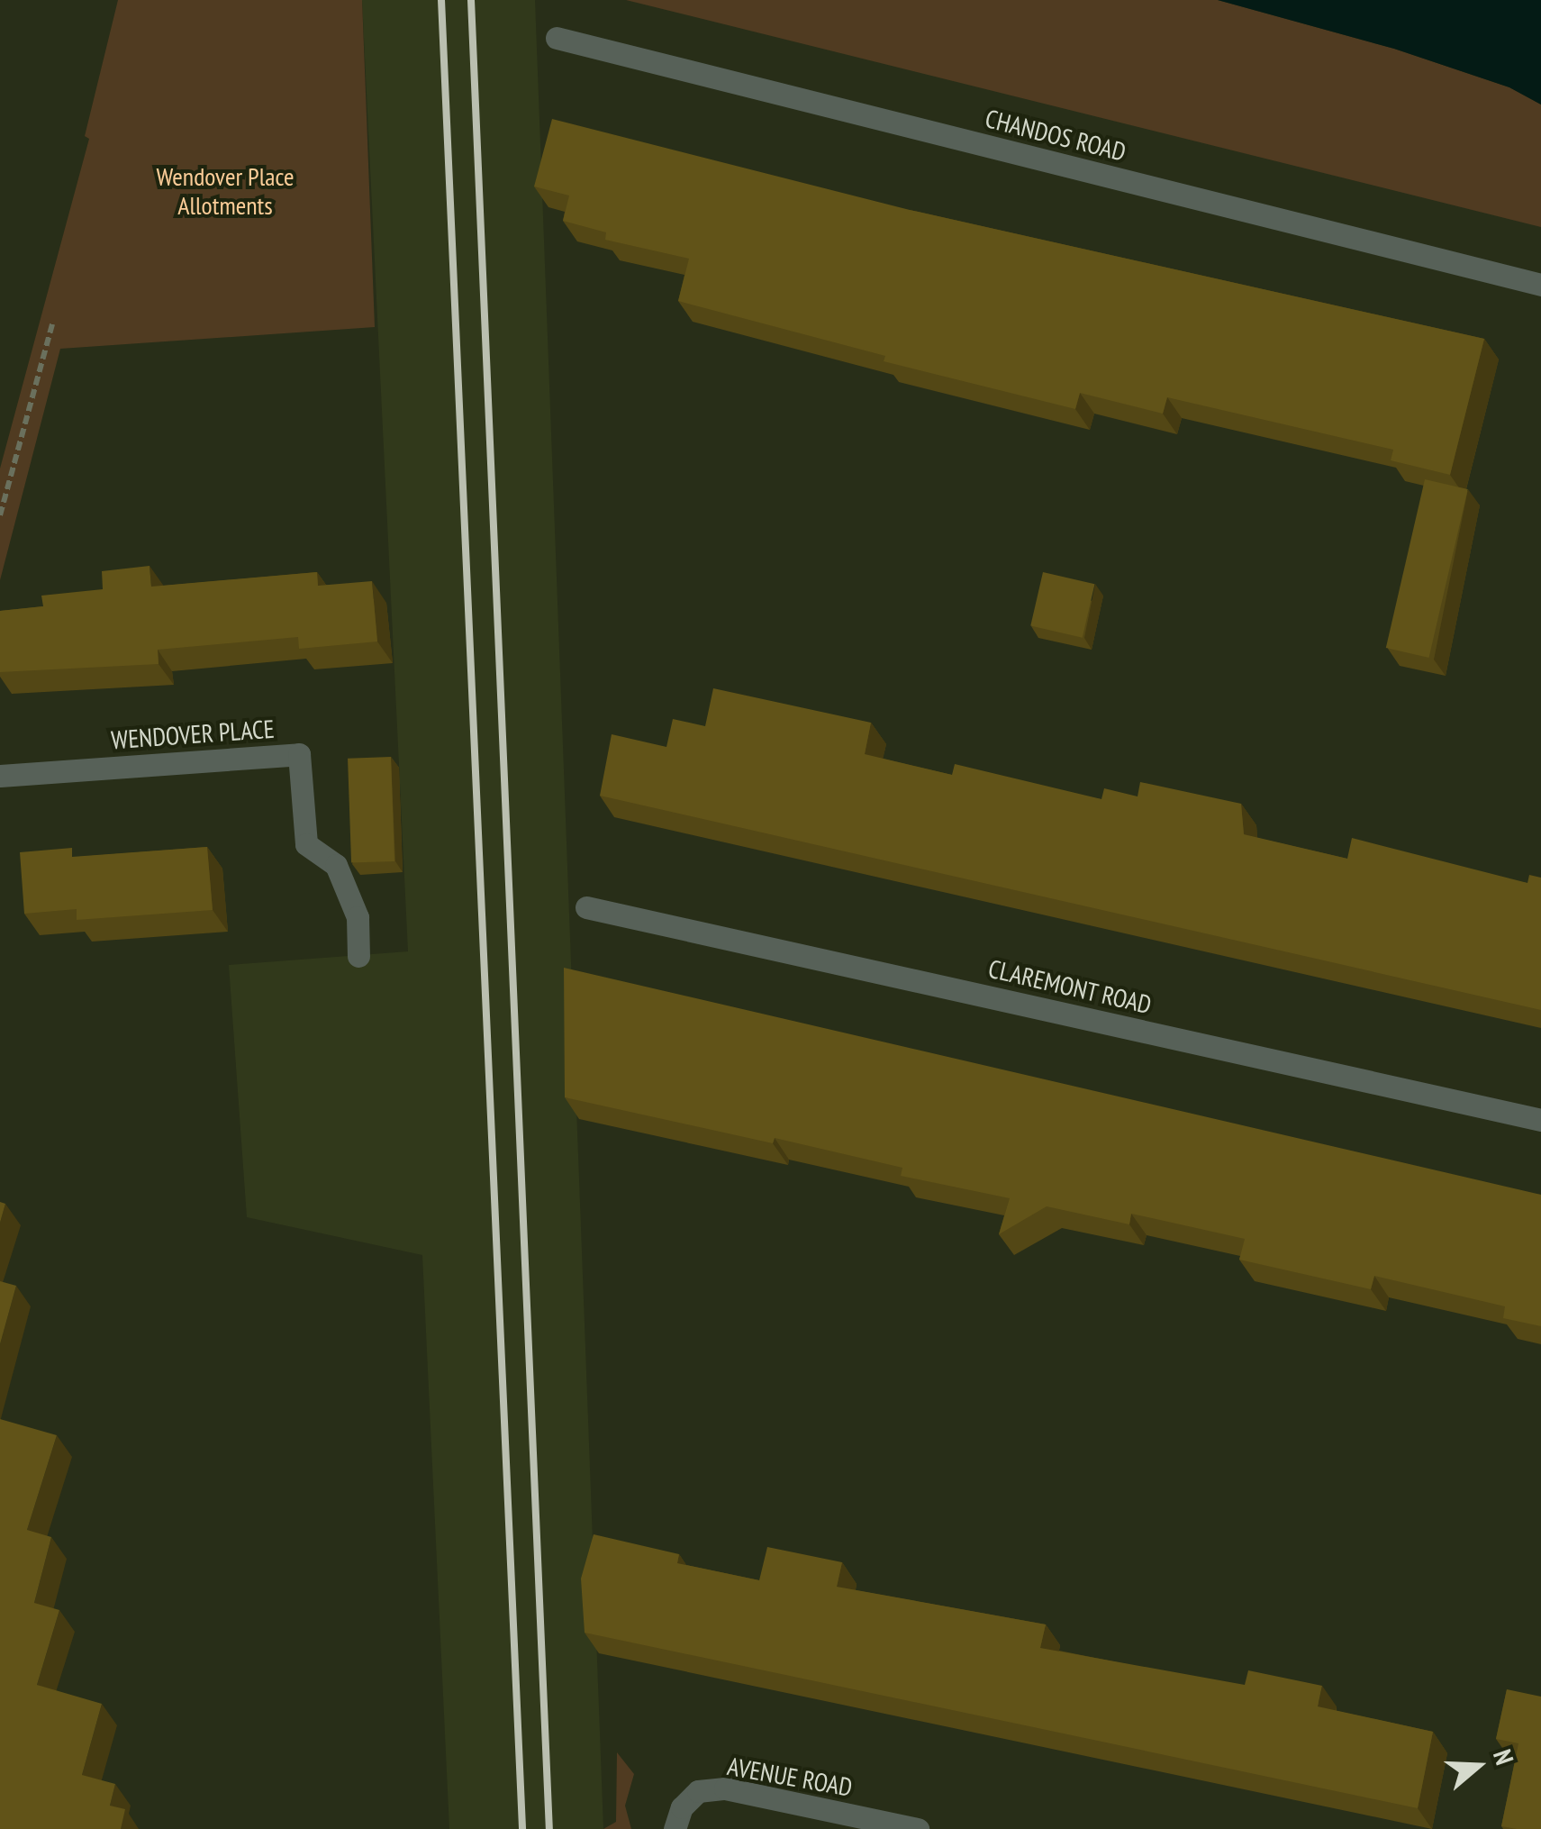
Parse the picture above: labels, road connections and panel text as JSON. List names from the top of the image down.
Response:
{
  "streets": {
    "street": [
      "CHANDOS ROAD",
      "WENDOVER PLACE",
      "CLAREMONT ROAD",
      "AVENUE ROAD"
    ]
  },
  "parks": ["Wendover Place Allotments"],
  "north": "right"
}
